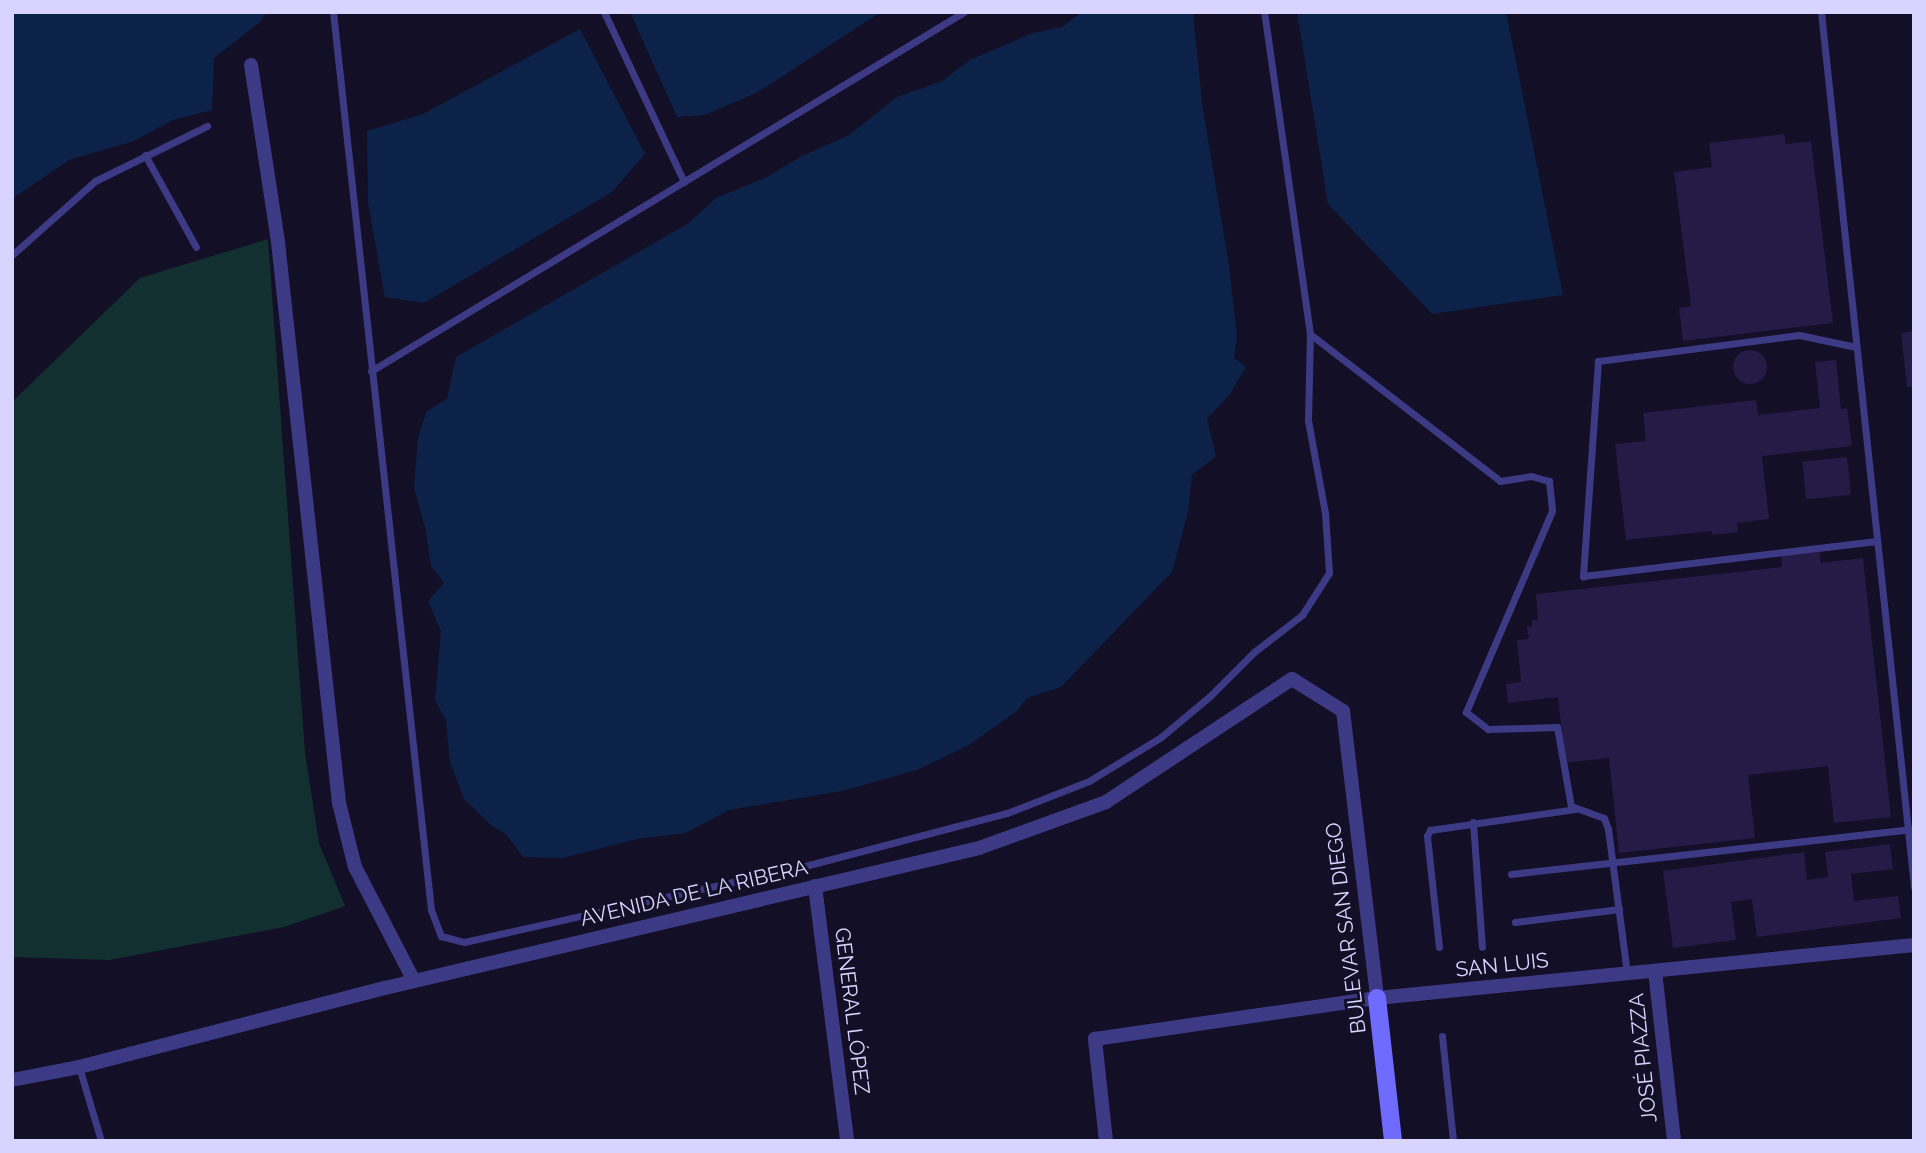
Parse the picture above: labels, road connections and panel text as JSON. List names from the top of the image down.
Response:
{
  "streets": {
    "street": [
      "AVENIDA DE LA RIBERA",
      "BULEVAR SAN DIEGO",
      "SAN LUIS",
      "GENERAL LÓPEZ",
      "JOSÉ PIAZZA"
    ]
  },
  "crossings": [
    ["AVENIDA DE LA RIBERA", "BULEVAR SAN DIEGO"],
    ["AVENIDA DE LA RIBERA", "GENERAL LÓPEZ"],
    ["BULEVAR SAN DIEGO", "SAN LUIS"],
    ["SAN LUIS", "JOSÉ PIAZZA"]
  ]
}
